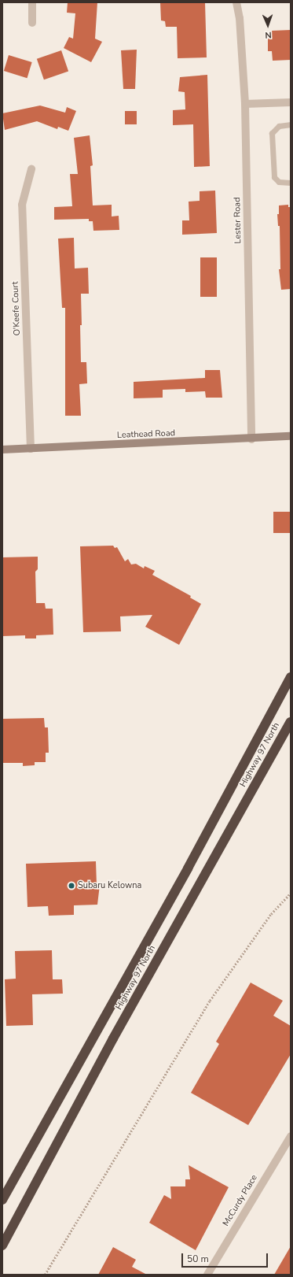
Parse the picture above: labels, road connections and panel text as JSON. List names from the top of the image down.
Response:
{
  "streets": {
    "highway": ["Highway 97 North"],
    "street": [
      "Lester Road",
      "O'Keefe Court",
      "Leathead Road",
      "McCurdy Place"
    ]
  },
  "crossings": [
    ["Lester Road", "Leathead Road"],
    ["O'Keefe Court", "Leathead Road"]
  ],
  "places": ["Subaru Kelowna"],
  "scale_bar": "50 m",
  "north": "bottom"
}
